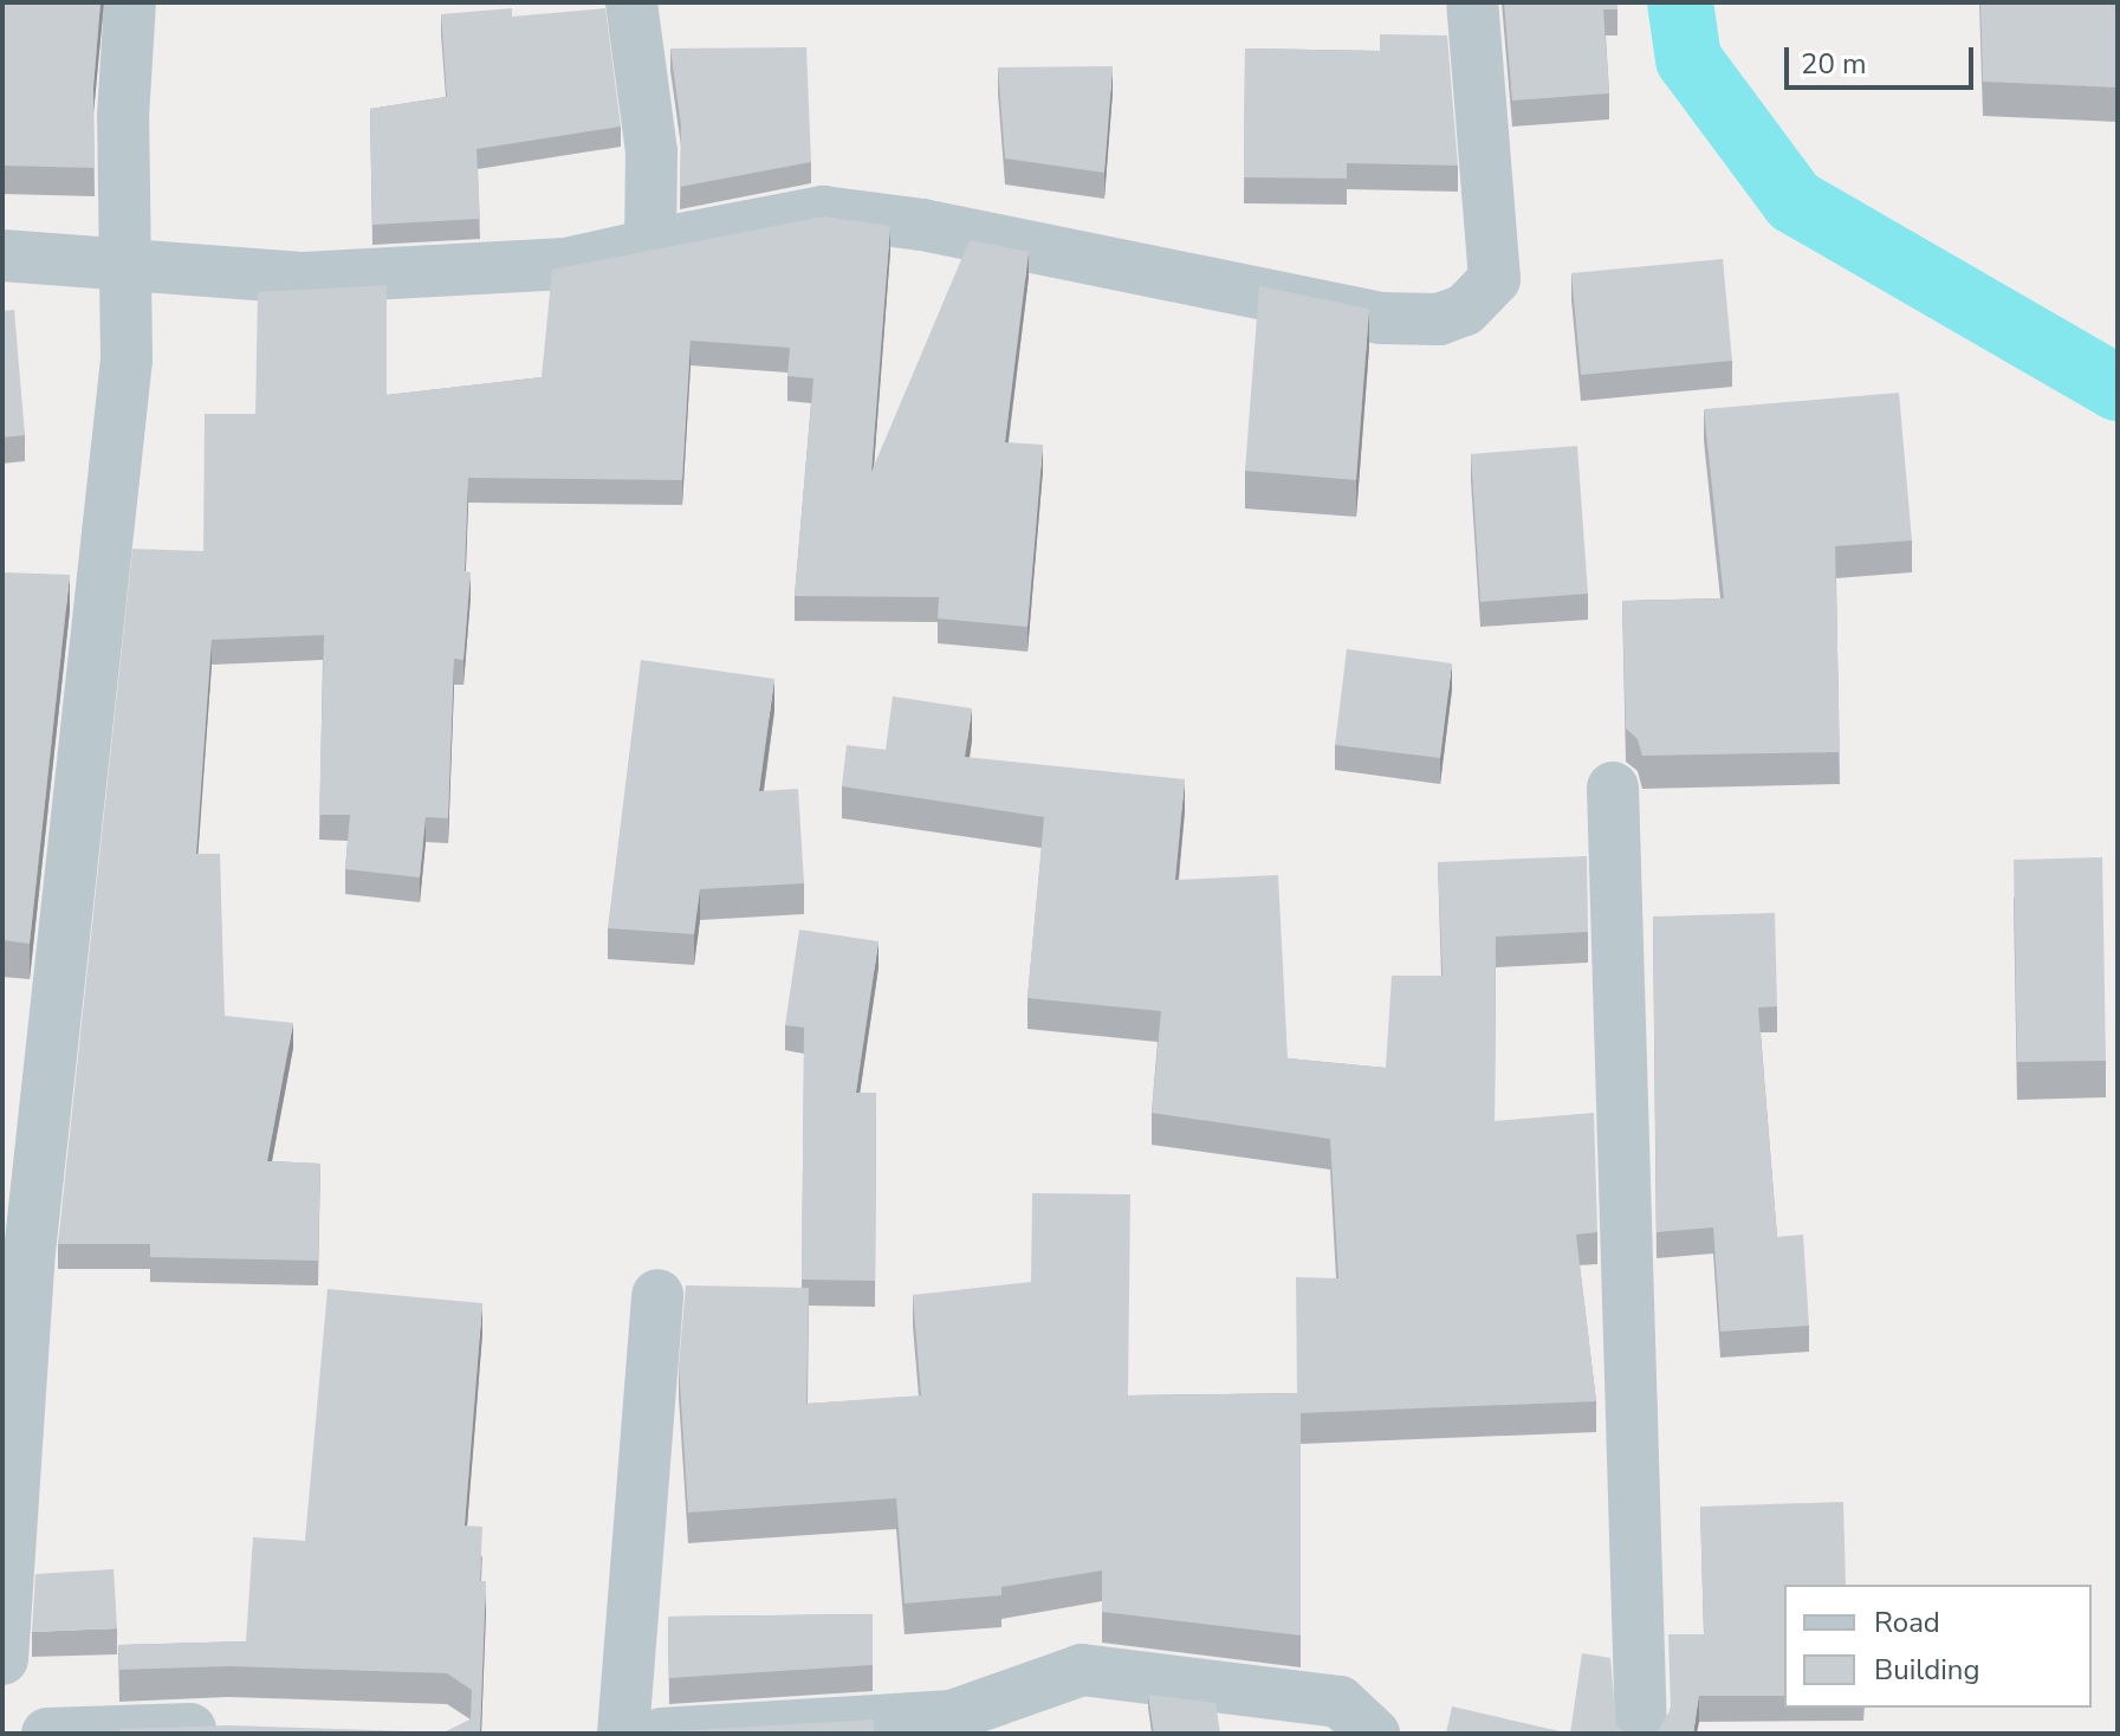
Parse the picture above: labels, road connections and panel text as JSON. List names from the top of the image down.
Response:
{
  "legend": ["Road", "Building"],
  "scale_bar": "20 m"
}
